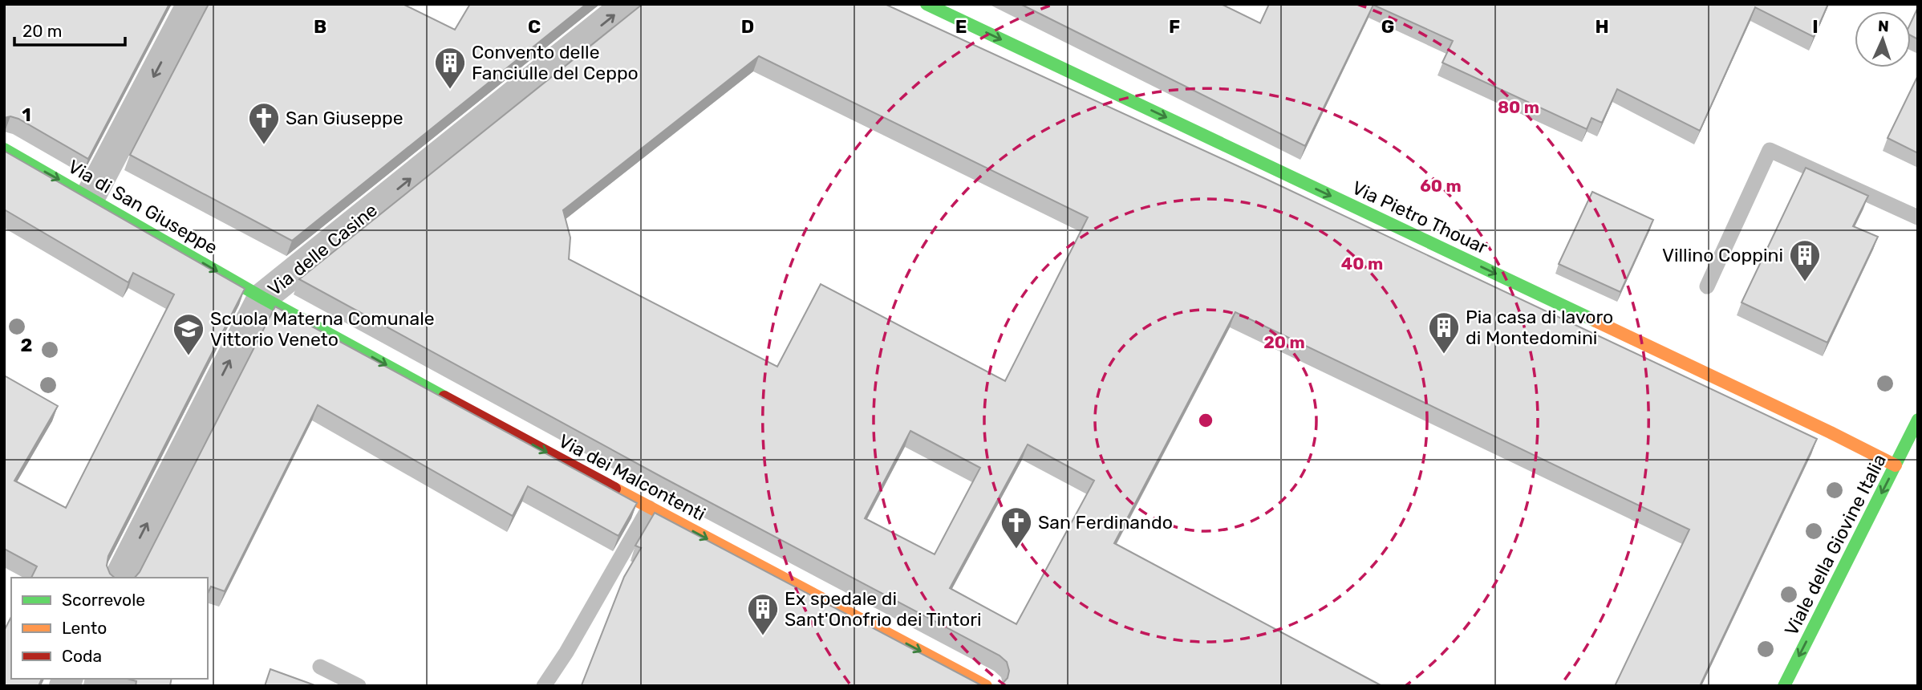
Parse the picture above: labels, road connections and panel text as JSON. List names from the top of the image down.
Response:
{
  "streets": {
    "street": [
      "Via di San Giuseppe",
      "Via Pietro Thouar",
      "Via delle Casine",
      "Via dei Malcontenti",
      "Viale della Giovine Italia"
    ]
  },
  "crossings": [
    ["Via di San Giuseppe", "Via delle Casine"],
    ["Via di San Giuseppe", "Via dei Malcontenti"],
    ["Via Pietro Thouar", "Viale della Giovine Italia"],
    ["Via delle Casine", "Via dei Malcontenti"]
  ],
  "one_way": [
    "Via di San Giuseppe",
    "Via Pietro Thouar",
    "Via delle Casine",
    "Via dei Malcontenti",
    "Viale della Giovine Italia"
  ],
  "places": {
    "building": [
      "Convento delle Fanciulle del Ceppo",
      "Villino Coppini",
      "Pia casa di lavoro di Montedomini",
      "Ex spedale di Sant'Onofrio dei Tintori"
    ],
    "church": ["San Giuseppe", "San Ferdinando"],
    "school or university": ["Scuola Materna Comunale Vittorio Veneto"]
  },
  "legend": ["Scorrevole", "Lento", "Coda"],
  "scale_bar": "20 m",
  "north": "top",
  "grid": {
    "columns": [
      "B",
      "C",
      "D",
      "E",
      "F",
      "G",
      "H",
      "I"
    ],
    "rows": ["1", "2"]
  },
  "rings": [
    "80 m",
    "60 m",
    "40 m",
    "20 m"
  ]
}
